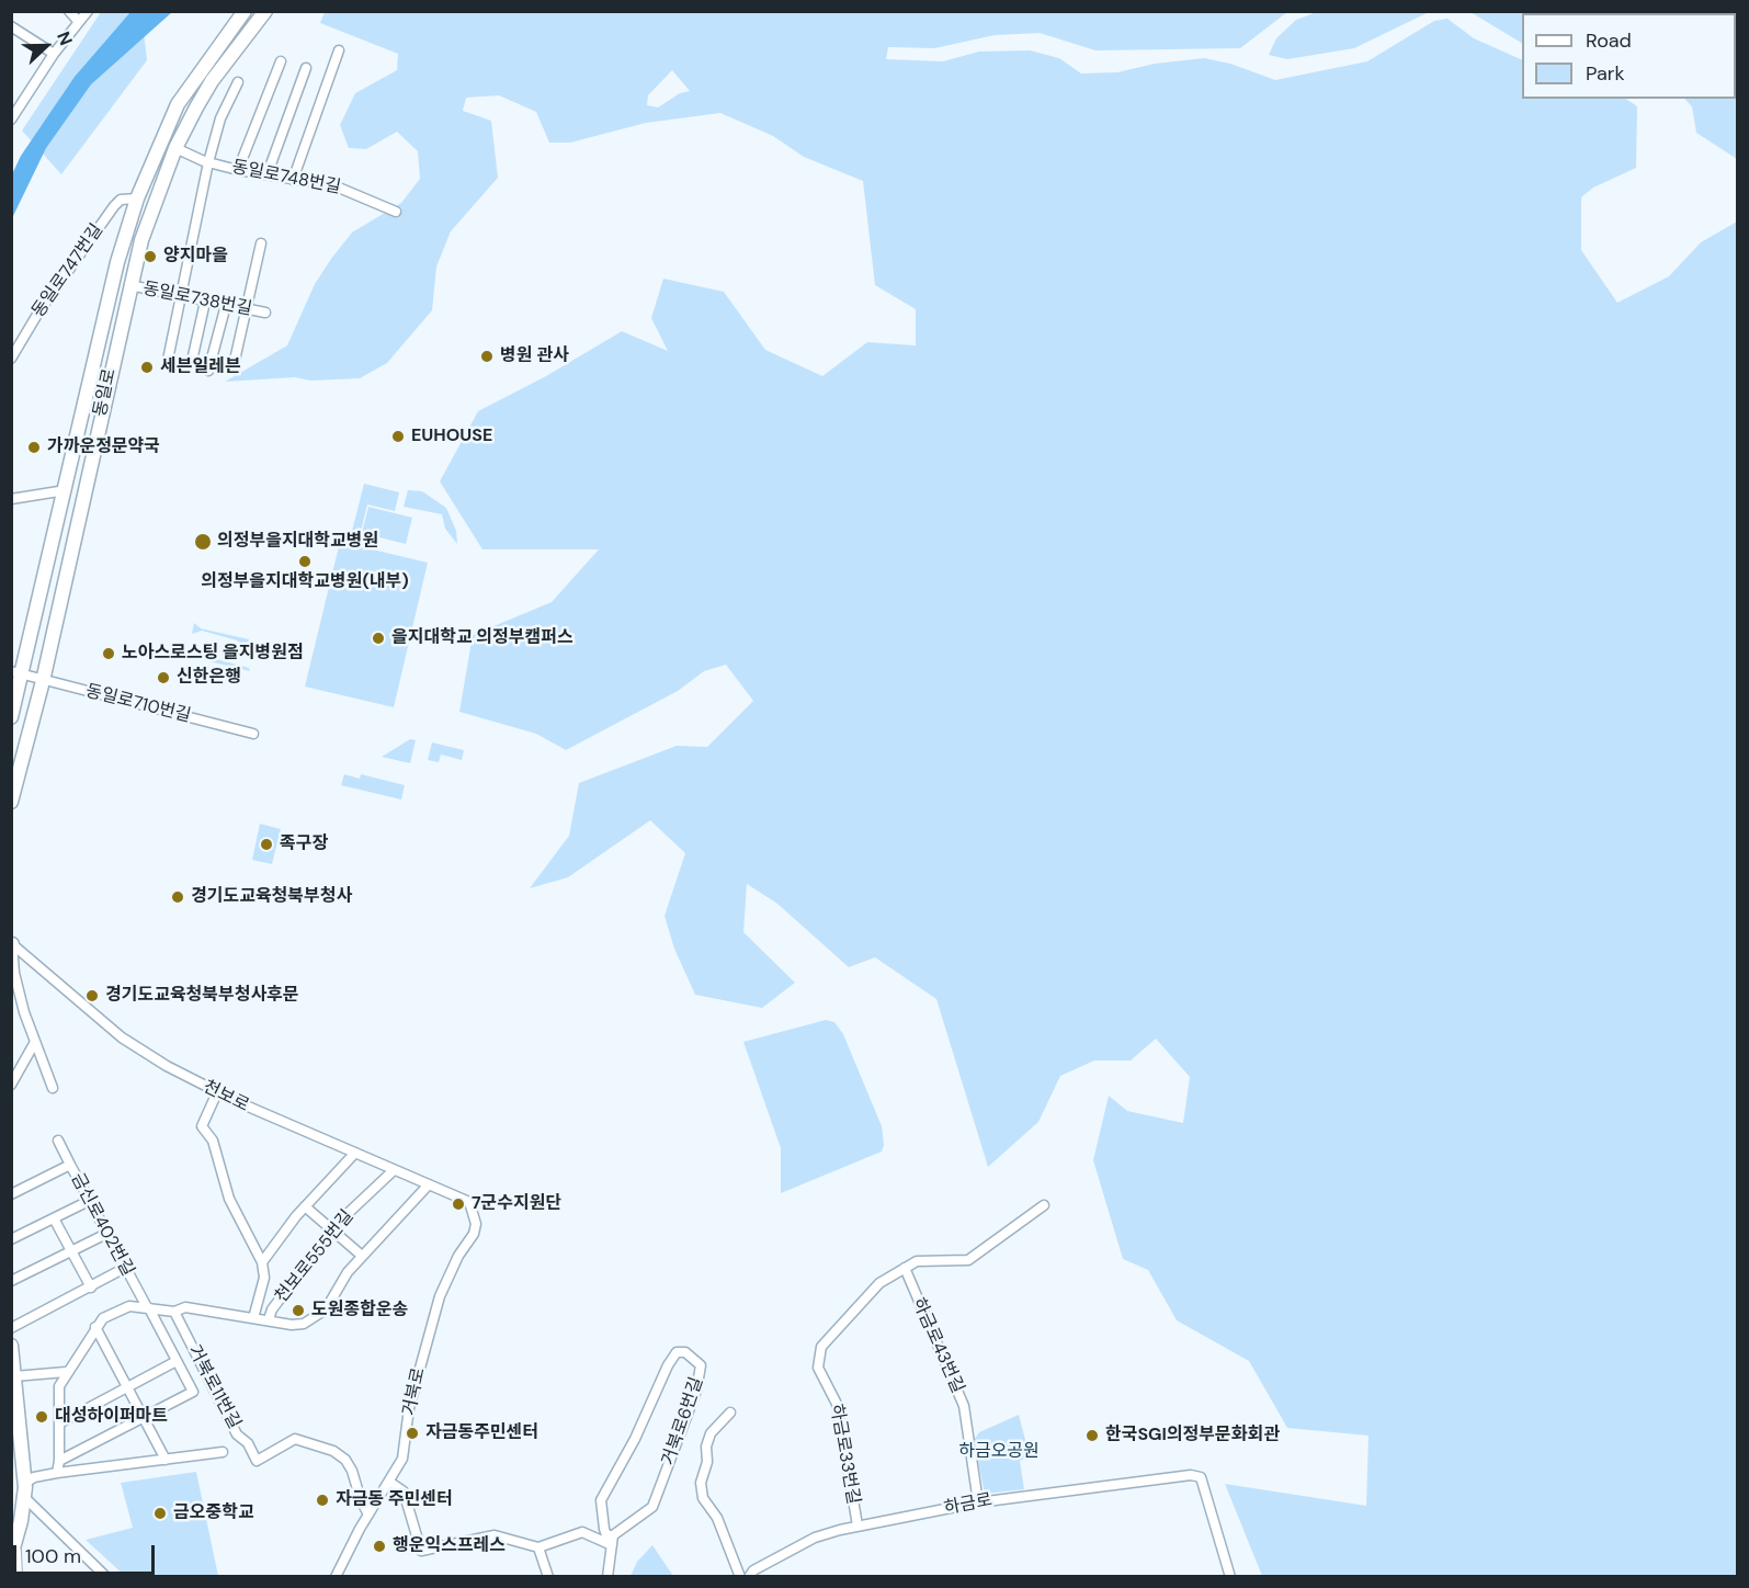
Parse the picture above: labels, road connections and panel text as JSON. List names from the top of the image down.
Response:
{
  "streets": {
    "street": [
      "동일로748번길",
      "동일로747번길",
      "동일로738번길",
      "동일로",
      "동일로710번길",
      "천보로",
      "금신로402번길",
      "천보로555번길",
      "하금로43번길",
      "거북로11번길",
      "거북로",
      "거북로6번길",
      "하금로33번길",
      "하금로"
    ]
  },
  "crossings": [
    ["동일로748번길", "동일로"],
    ["동일로747번길", "동일로"],
    ["동일로738번길", "동일로"],
    ["동일로", "동일로710번길"],
    ["천보로", "천보로555번길"],
    ["천보로", "거북로"],
    ["하금로43번길", "하금로33번길"],
    ["하금로43번길", "하금로"],
    ["거북로11번길", "거북로"],
    ["하금로33번길", "하금로"]
  ],
  "parks": ["하금오공원"],
  "places": [
    "양지마을",
    "병원 관사",
    "세븐일레븐",
    "EUHOUSE",
    "가까운정문약국",
    "의정부을지대학교병원",
    "의정부을지대학교병원(내부)",
    "을지대학교 의정부캠퍼스",
    "노아스로스팅 을지병원점",
    "신한은행",
    "족구장",
    "경기도교육청북부청사",
    "경기도교육청북부청사후문",
    "7군수지원단",
    "도원종합운송",
    "대성하이퍼마트",
    "자금동주민센터",
    "한국SGI의정부문화회관",
    "자금동 주민센터",
    "금오중학교",
    "행운익스프레스"
  ],
  "legend": ["Road", "Park"],
  "scale_bar": "100 m",
  "north": "right"
}
